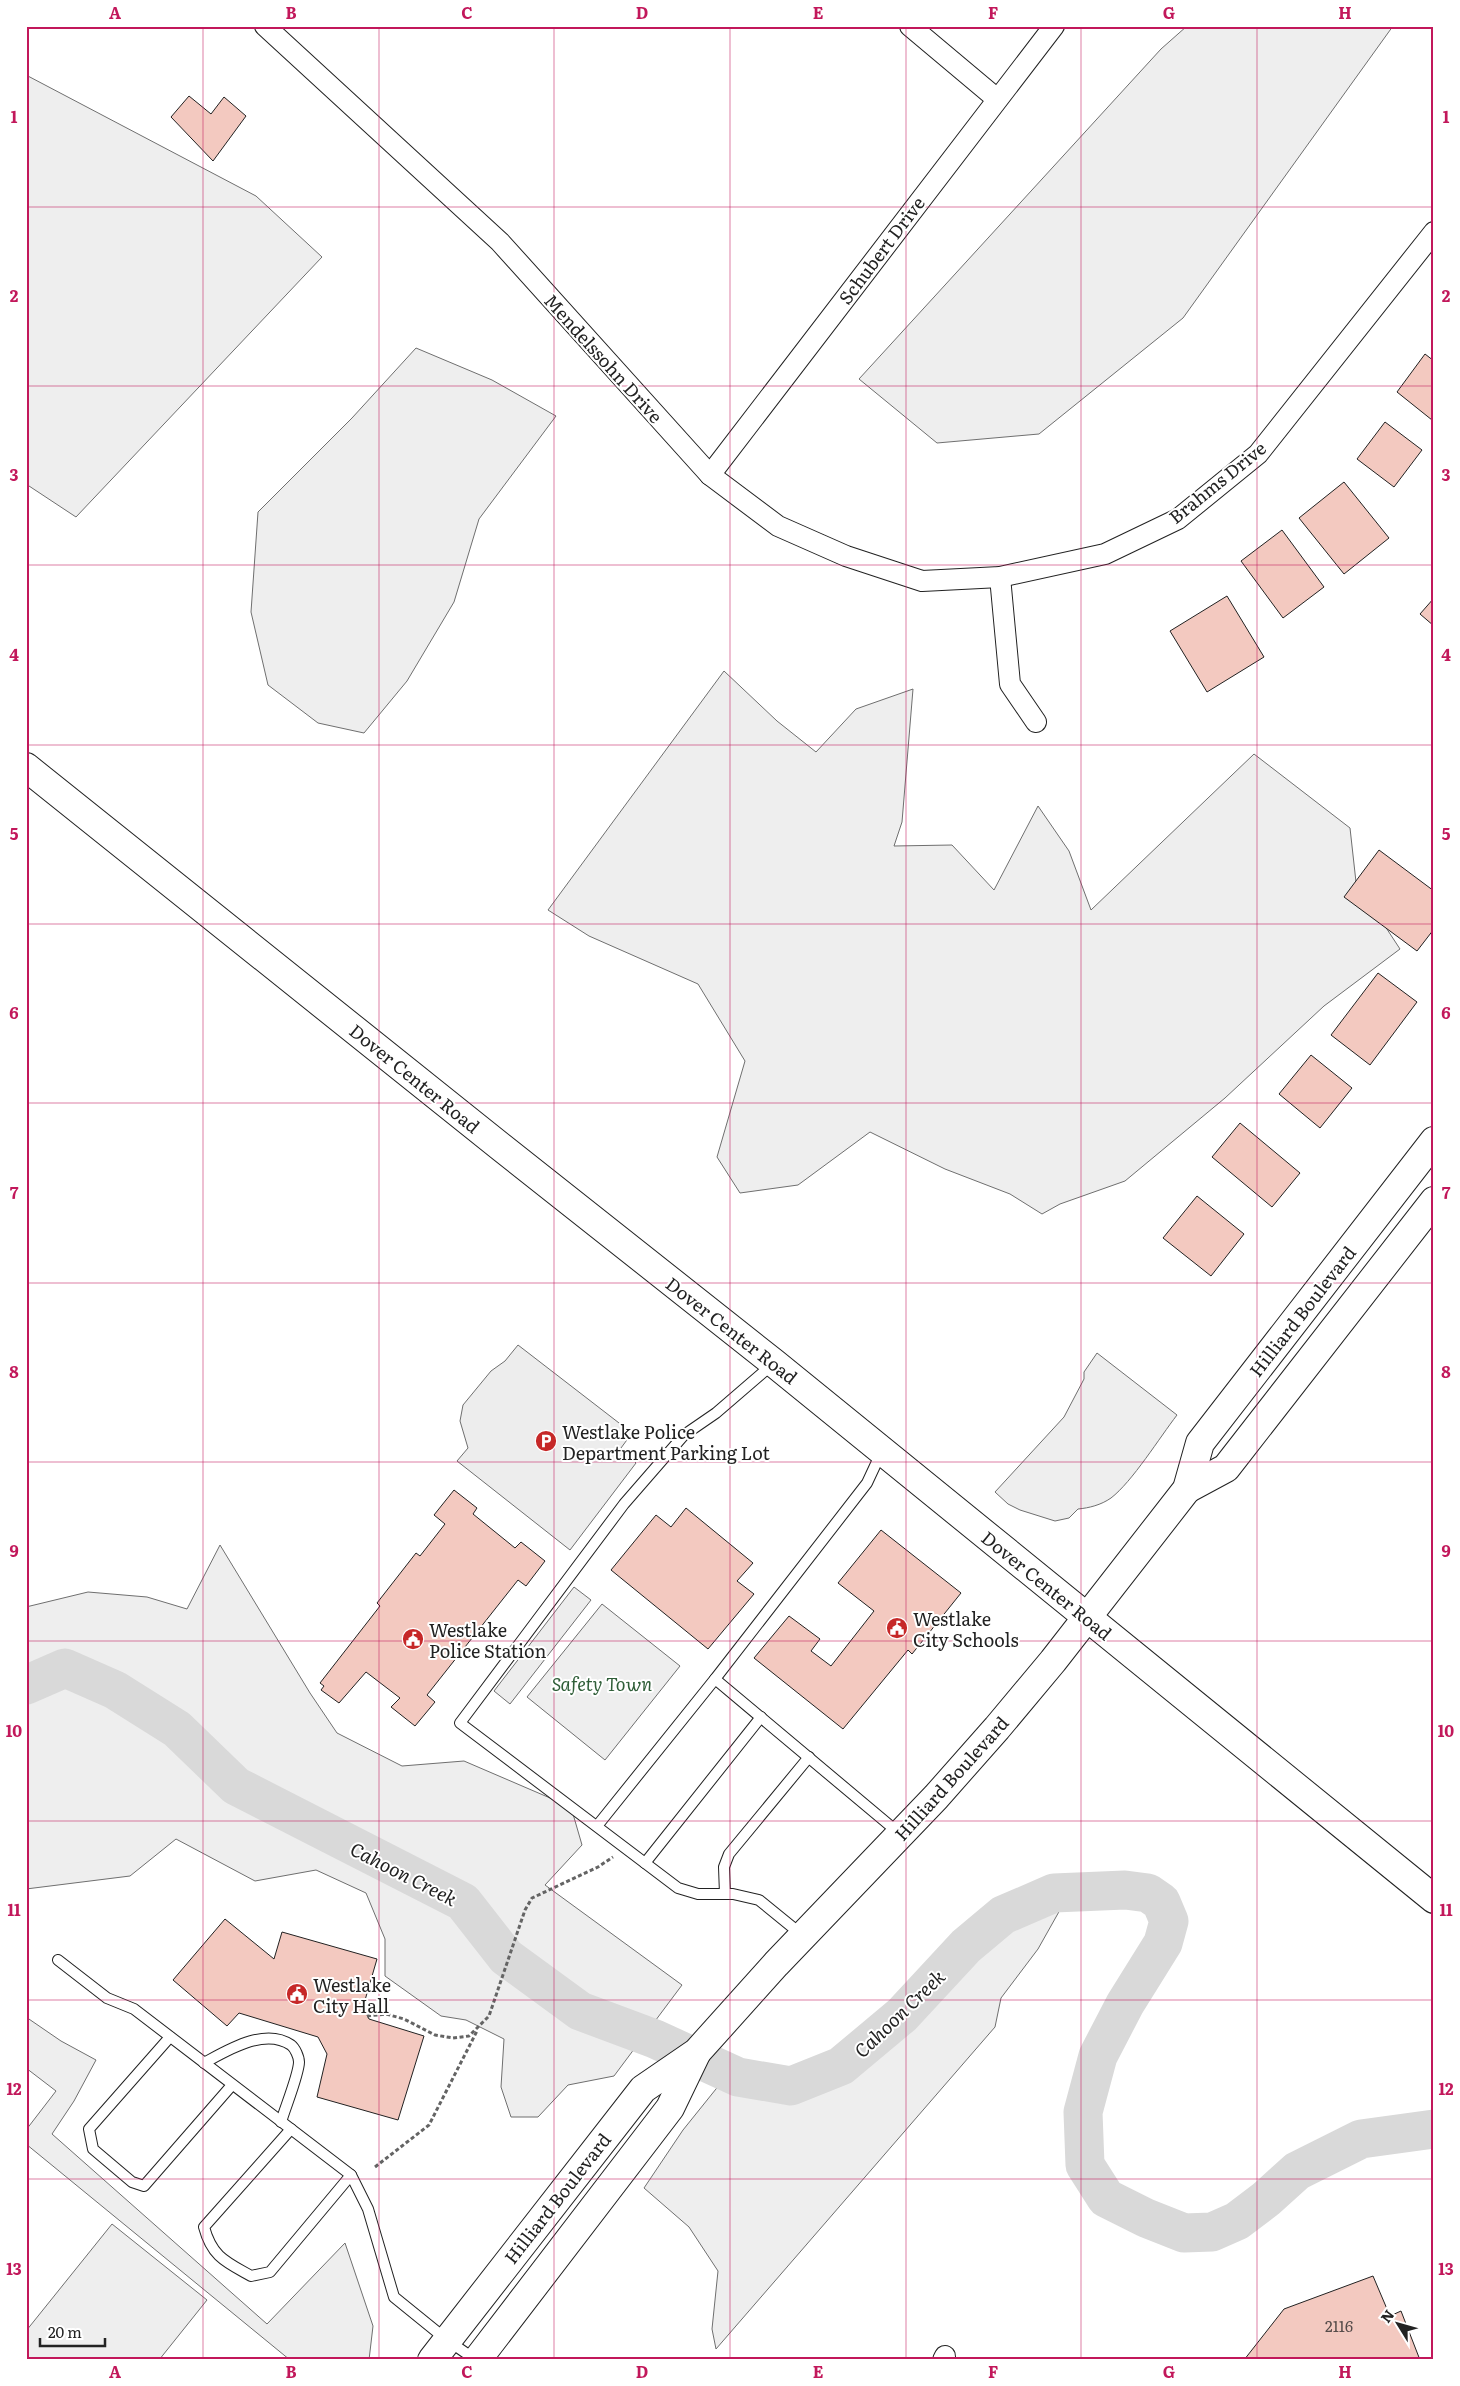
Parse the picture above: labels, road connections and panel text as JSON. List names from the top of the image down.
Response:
{
  "streets": {
    "main road": ["Dover Center Road", "Hilliard Boulevard"],
    "street": ["Schubert Drive", "Mendelssohn Drive", "Brahms Drive"]
  },
  "crossings": [
    ["Schubert Drive", "Mendelssohn Drive"],
    ["Mendelssohn Drive", "Brahms Drive"],
    ["Dover Center Road", "Hilliard Boulevard"]
  ],
  "water": ["Cahoon Creek"],
  "parks": ["Safety Town"],
  "places": {
    "parking": ["Westlake Police Department Parking Lot"],
    "public building": ["Westlake City Schools", "Westlake Police Station", "Westlake City Hall"]
  },
  "house_numbers": ["2116"],
  "scale_bar": "20 m",
  "north": "top left",
  "grid": {
    "columns": [
      "A",
      "B",
      "C",
      "D",
      "E",
      "F",
      "G",
      "H"
    ],
    "rows": [
      "1",
      "2",
      "3",
      "4",
      "5",
      "6",
      "7",
      "8",
      "9",
      "10",
      "11",
      "12",
      "13"
    ]
  }
}
